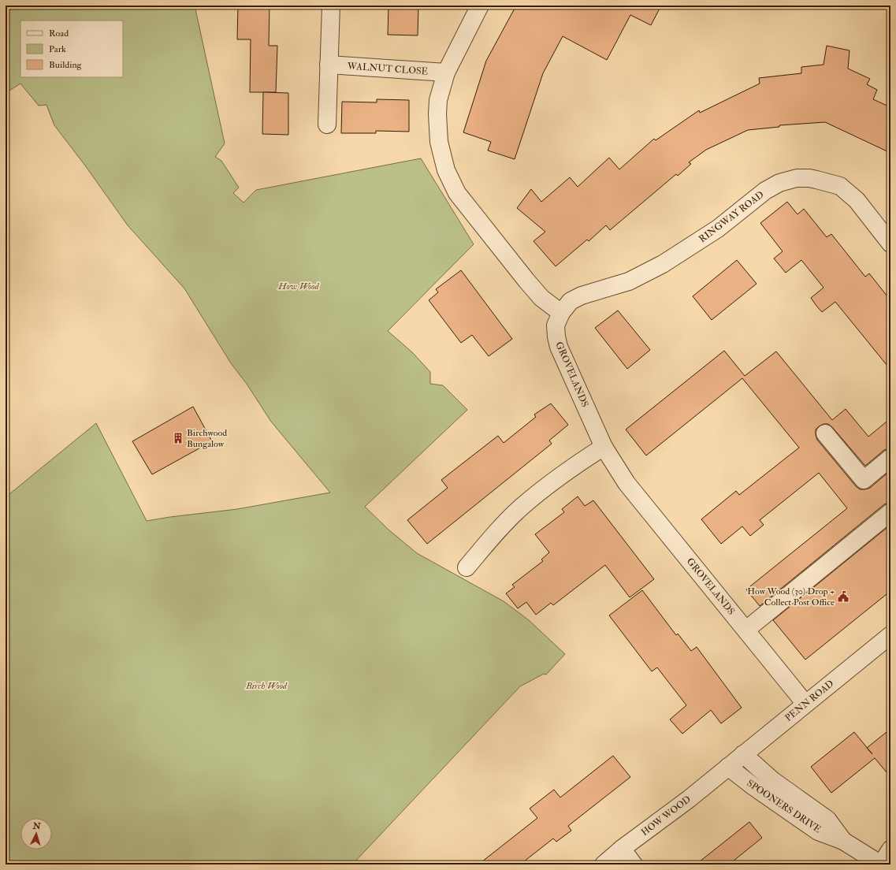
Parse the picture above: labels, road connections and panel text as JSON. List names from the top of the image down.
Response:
{
  "streets": {
    "street": [
      "WALNUT CLOSE",
      "RINGWAY ROAD",
      "GROVELANDS",
      "PENN ROAD",
      "SPOONERS DRIVE",
      "HOW WOOD"
    ]
  },
  "crossings": [
    ["RINGWAY ROAD", "GROVELANDS"],
    ["GROVELANDS", "PENN ROAD"],
    ["PENN ROAD", "SPOONERS DRIVE"],
    ["PENN ROAD", "HOW WOOD"],
    ["SPOONERS DRIVE", "HOW WOOD"]
  ],
  "parks": ["How Wood", "Birch Wood"],
  "places": {
    "building": ["Birchwood Bungalow"],
    "public building": ["How Wood (30) Drop + Collect Post Office"]
  },
  "legend": ["Road", "Park", "Building"],
  "north": "top"
}
